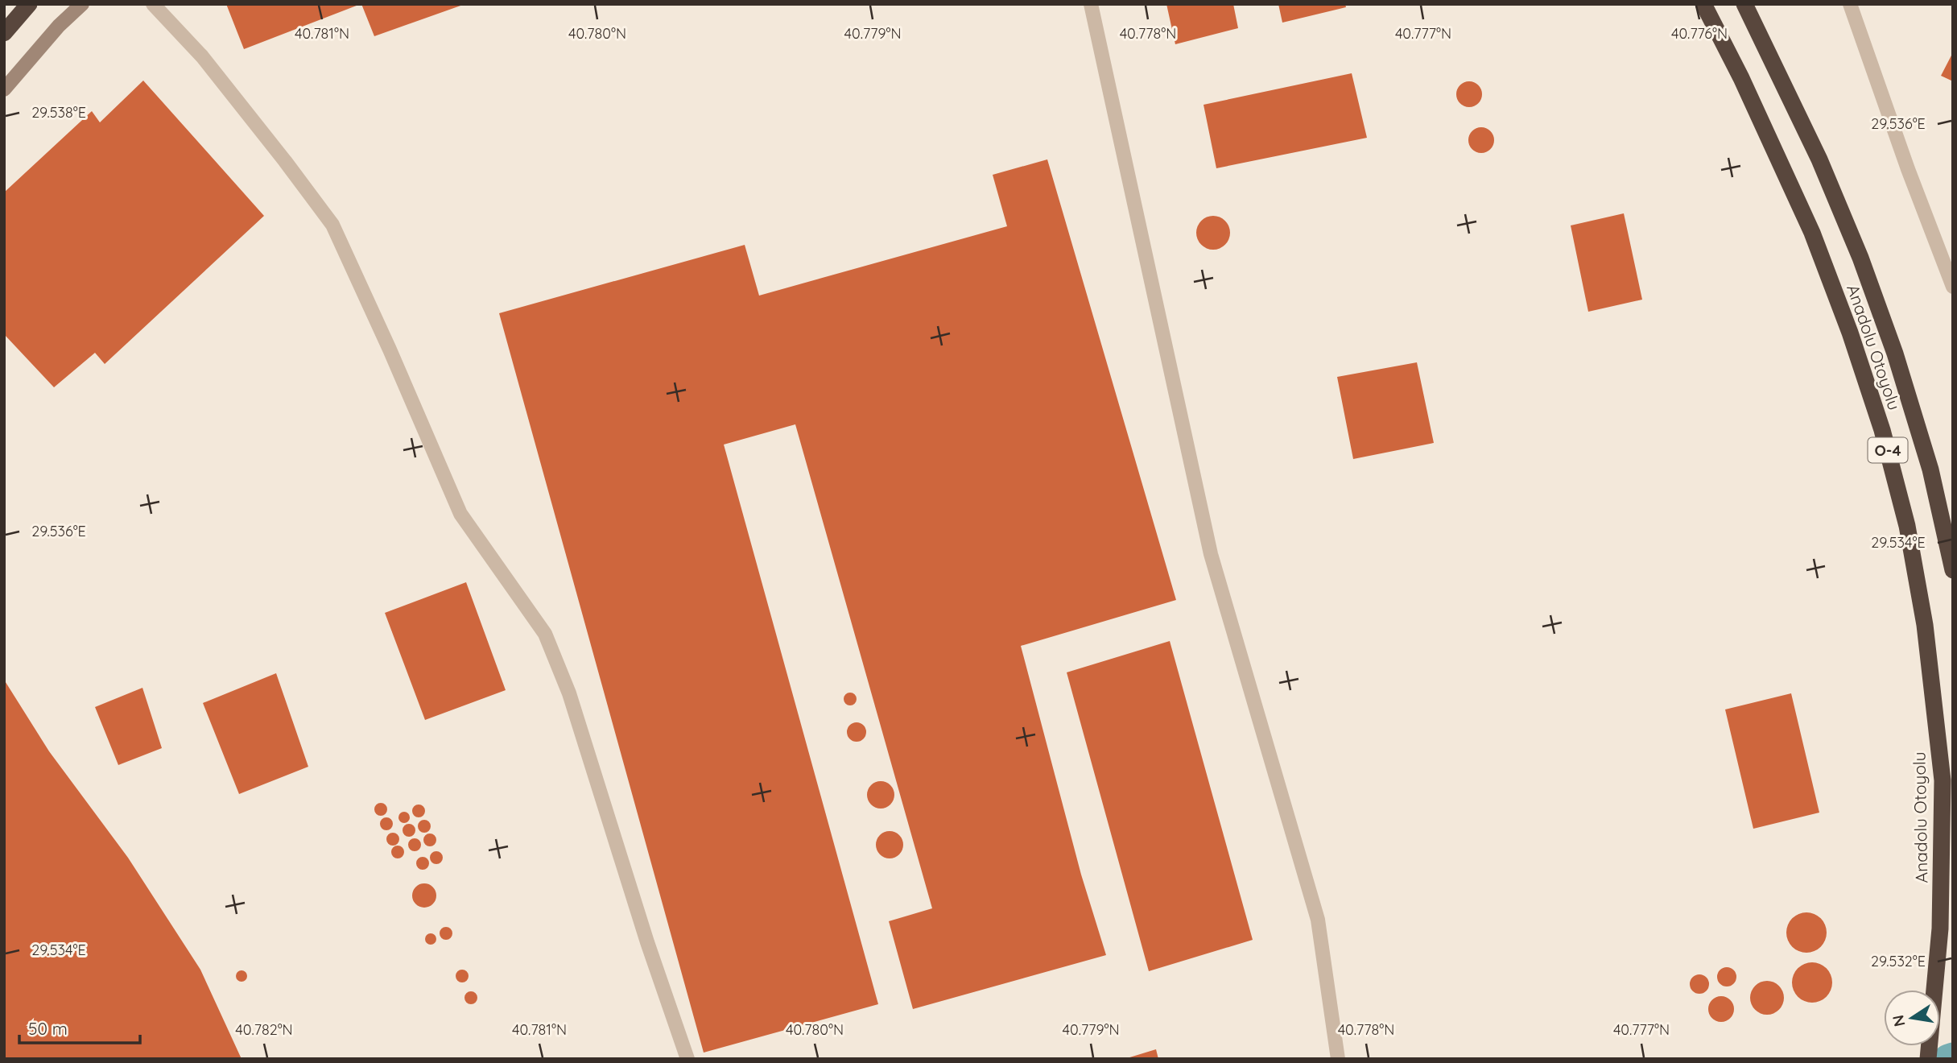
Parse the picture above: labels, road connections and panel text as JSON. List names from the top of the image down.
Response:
{
  "streets": {
    "highway": ["Anadolu Otoyolu", "O-4"]
  },
  "scale_bar": "50 m",
  "north": "left",
  "coordinates": [
    "40.781°N",
    "40.780°N",
    "40.779°N",
    "40.778°N",
    "40.777°N",
    "40.776°N",
    "29.538°E",
    "29.536°E",
    "29.534°E",
    "29.532°E",
    "40.782°N"
  ]
}
